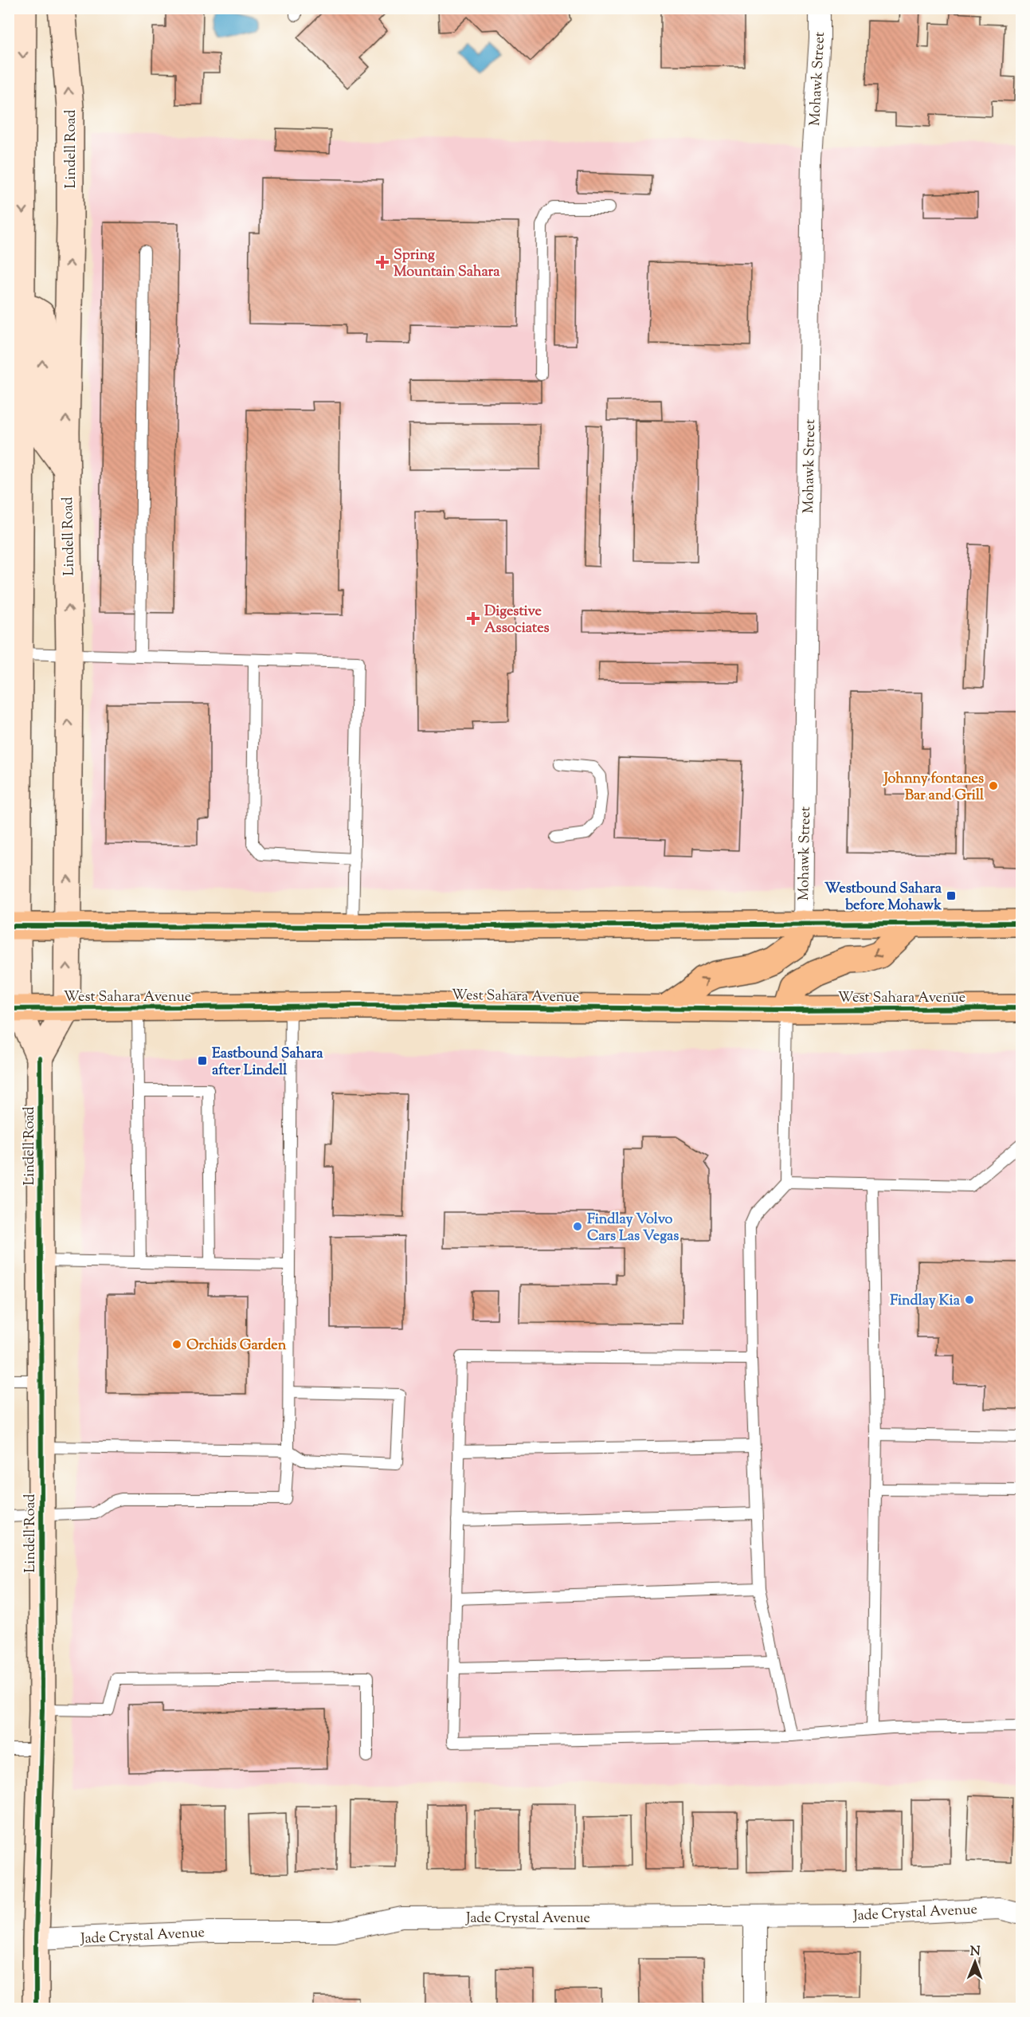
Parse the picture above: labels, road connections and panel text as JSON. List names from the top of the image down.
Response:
{
  "streets": {
    "main road": ["West Sahara Avenue"],
    "street": ["Mohawk Street", "Lindell Road", "Jade Crystal Avenue"]
  },
  "crossings": [
    ["Lindell Road", "West Sahara Avenue"],
    ["Lindell Road", "Jade Crystal Avenue"]
  ],
  "places": {
    "health": ["Spring Mountain Sahara", "Digestive Associates"],
    "other": [
      "Johnny fontanes Bar and Grill",
      "Findlay Volvo Cars Las Vegas",
      "Findlay Kia",
      "Orchids Garden"
    ],
    "transit": ["Westbound Sahara before Mohawk", "Eastbound Sahara after Lindell"]
  },
  "north": "top"
}
